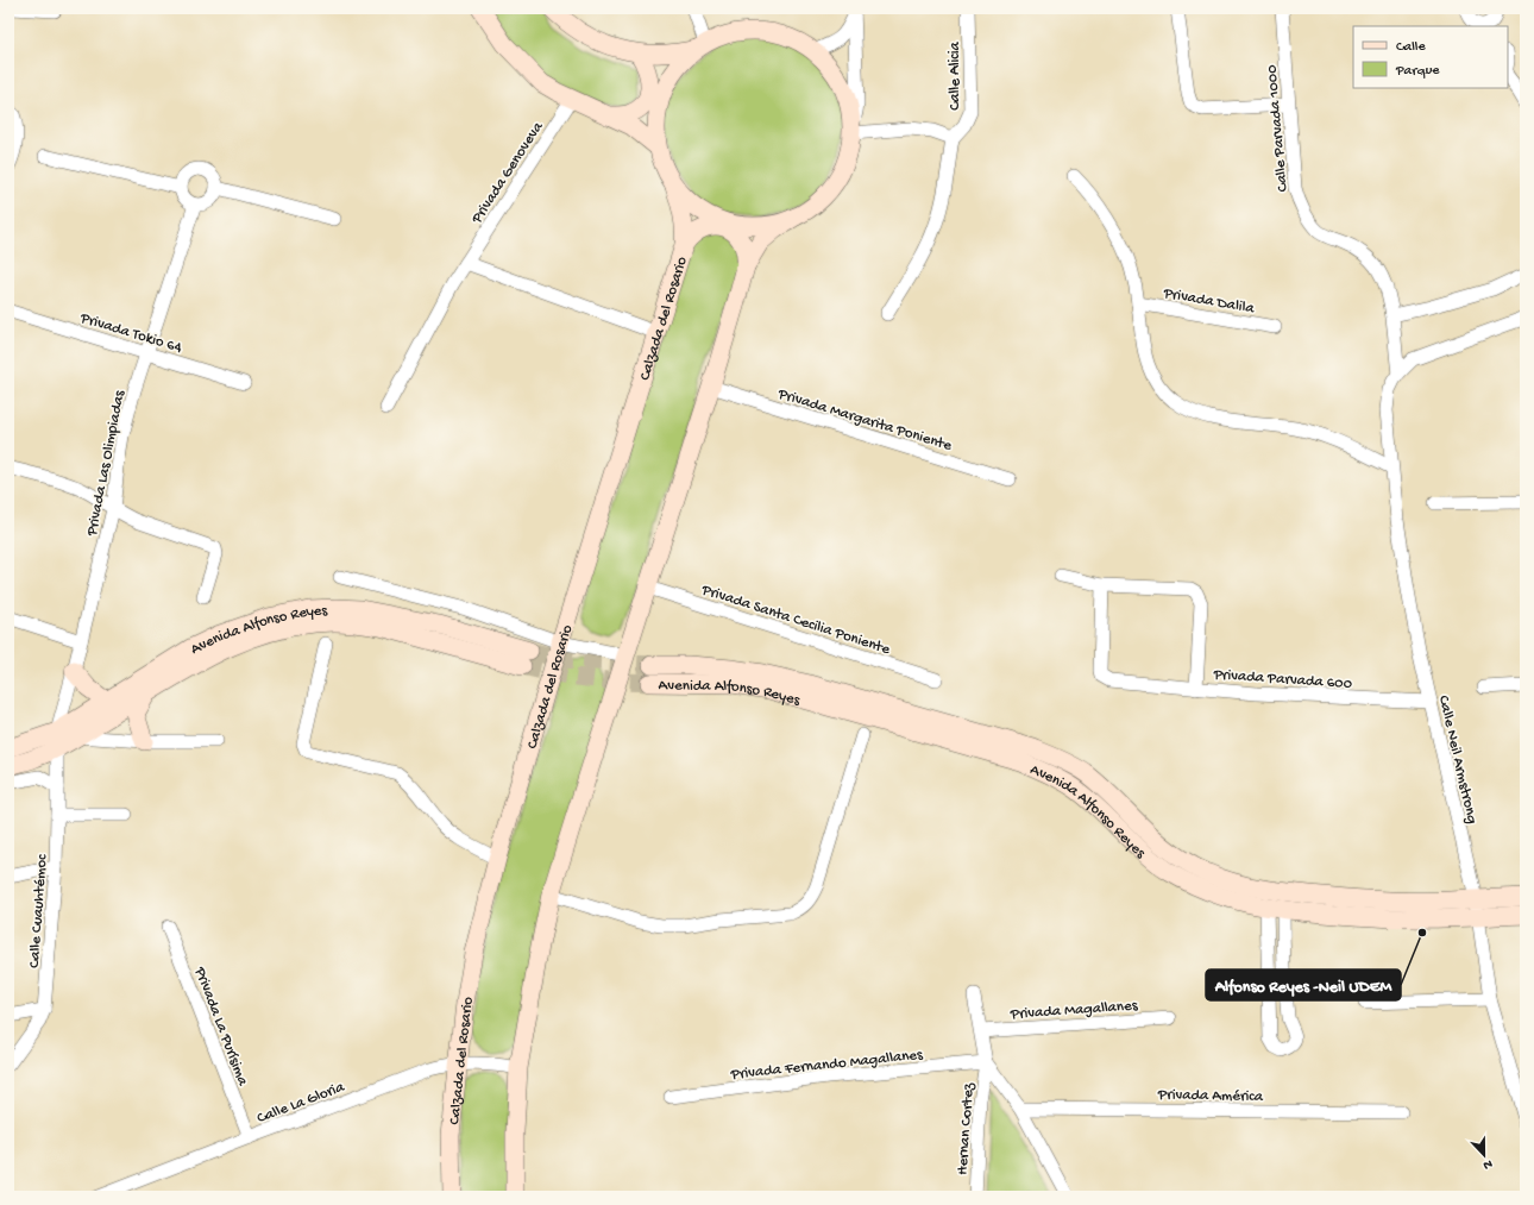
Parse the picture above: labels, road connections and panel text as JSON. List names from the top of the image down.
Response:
{
  "streets": {
    "street": [
      "Calle Alicia",
      "Calle Parvada 1000",
      "Privada Genoveva",
      "Privada Dalila",
      "Calzada del Rosario",
      "Privada Tokio 64",
      "Privada Margarita Poniente",
      "Privada Las Olimpiadas",
      "Privada Santa Cecilia Poniente",
      "Avenida Alfonso Reyes",
      "Privada Parvada 600",
      "Calle Neil Armstrong",
      "Calle Cuauhtémoc",
      "Privada Magallanes",
      "Privada La Purísima",
      "Privada Fernando Magallanes",
      "Privada América",
      "Calle La Gloria",
      "Hernan Cortez"
    ]
  },
  "crossings": [
    ["Calle Parvada 1000", "Calle Neil Armstrong"],
    ["Calzada del Rosario", "Privada Margarita Poniente"],
    ["Calzada del Rosario", "Privada Santa Cecilia Poniente"],
    ["Calzada del Rosario", "Calle La Gloria"],
    ["Privada Tokio 64", "Privada Las Olimpiadas"],
    ["Privada Las Olimpiadas", "Avenida Alfonso Reyes"],
    ["Privada Las Olimpiadas", "Calle Cuauhtémoc"],
    ["Avenida Alfonso Reyes", "Calle Neil Armstrong"],
    ["Avenida Alfonso Reyes", "Calle Cuauhtémoc"],
    ["Privada Parvada 600", "Calle Neil Armstrong"],
    ["Privada La Purísima", "Calle La Gloria"],
    ["Privada Fernando Magallanes", "Hernan Cortez"]
  ],
  "places": ["Alfonso Reyes -Neil UDEM"],
  "legend": ["Calle", "Parque"],
  "north": "bottom"
}
